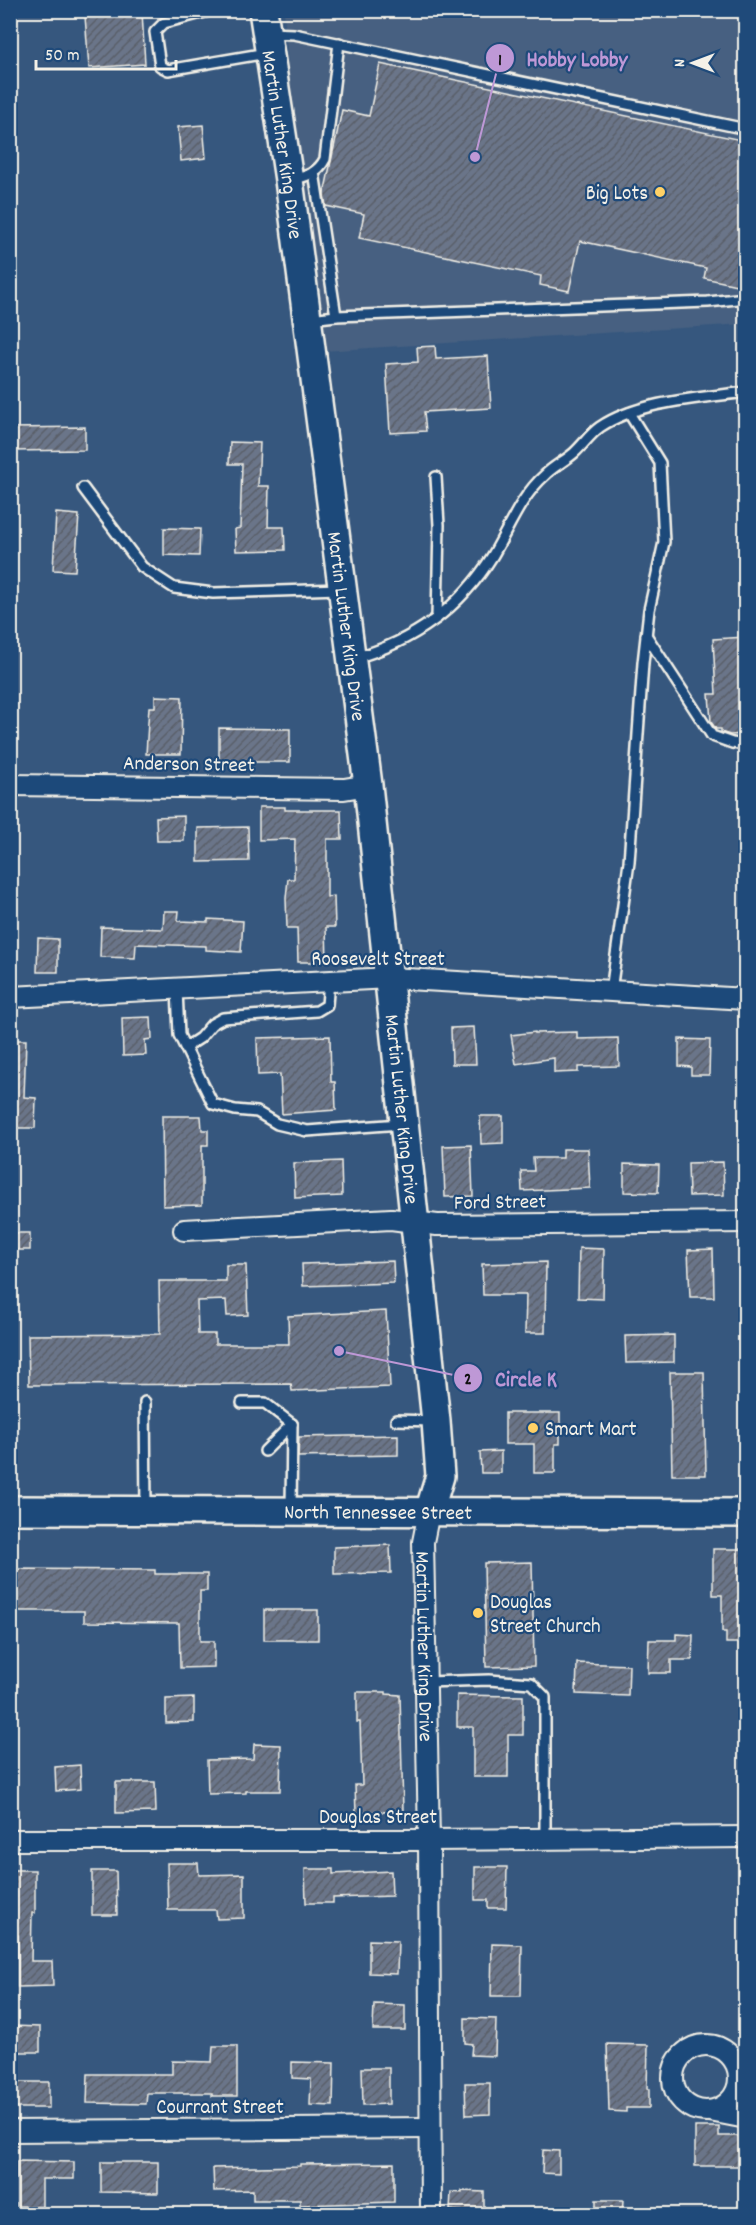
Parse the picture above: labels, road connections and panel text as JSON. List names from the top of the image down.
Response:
{
  "streets": {
    "street": [
      "Martin Luther King Drive",
      "Anderson Street",
      "Roosevelt Street",
      "Ford Street",
      "North Tennessee Street",
      "Douglas Street",
      "Courrant Street"
    ]
  },
  "crossings": [
    ["Martin Luther King Drive", "Anderson Street"],
    ["Martin Luther King Drive", "Roosevelt Street"],
    ["Martin Luther King Drive", "Ford Street"],
    ["Martin Luther King Drive", "North Tennessee Street"],
    ["Martin Luther King Drive", "Douglas Street"],
    ["Martin Luther King Drive", "Courrant Street"]
  ],
  "places": [
    "Hobby Lobby",
    "Big Lots",
    "Circle K",
    "Smart Mart",
    "Douglas Street Church"
  ],
  "scale_bar": "50 m",
  "north": "left"
}
